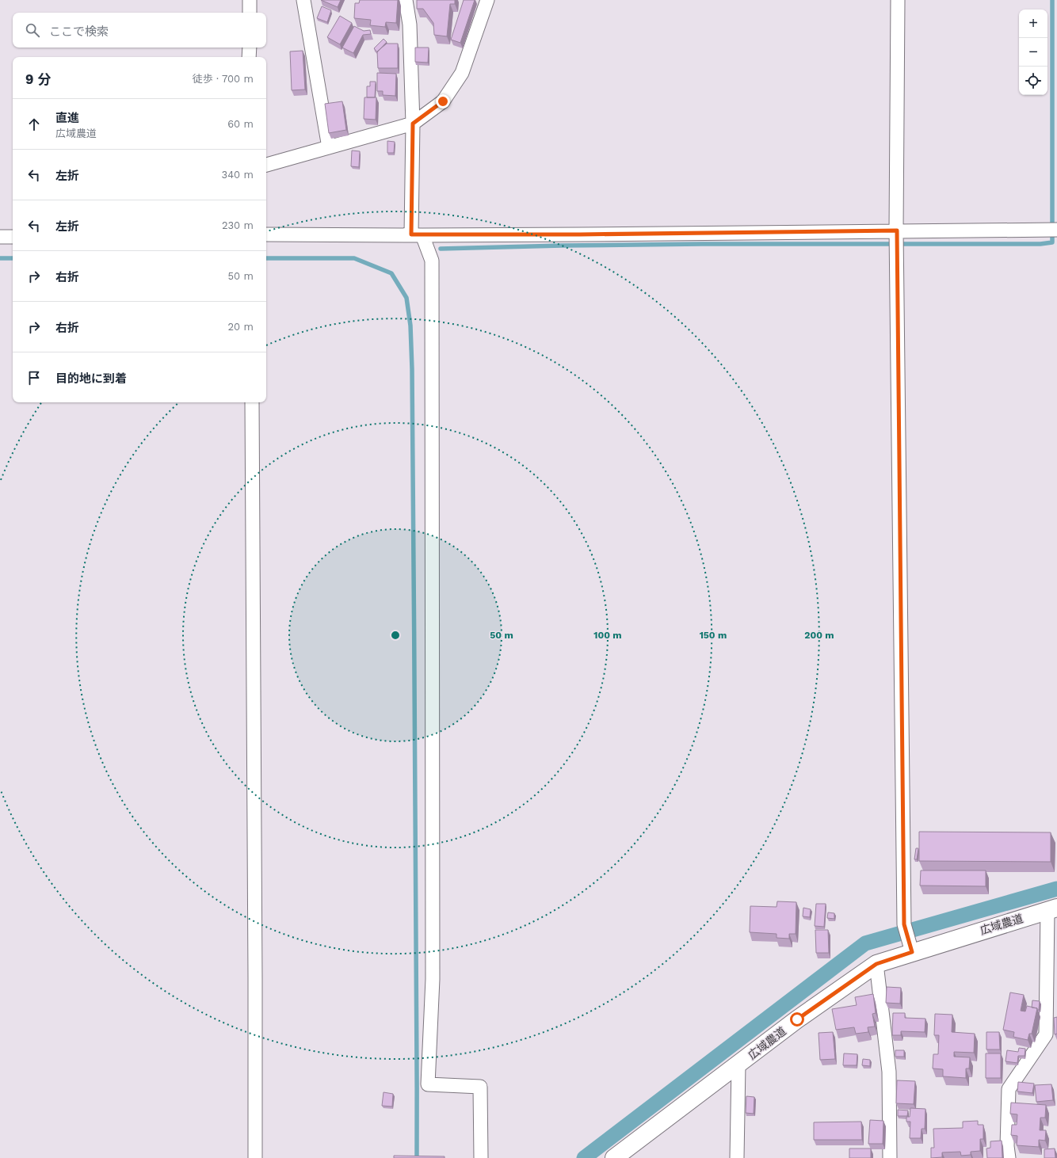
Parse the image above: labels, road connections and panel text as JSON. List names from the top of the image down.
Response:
{
  "streets": {
    "street": ["広域農道"]
  },
  "page": {
    "map_buttons": ["+", "−"],
    "search": "ここで検索",
    "heading": ["9 分", "徒歩 · 700 m"],
    "list": [
      ["直進", "広域農道", "60 m"],
      ["左折", "340 m"],
      ["左折", "230 m"],
      ["右折", "50 m"],
      ["右折", "20 m"],
      "目的地に到着"
    ]
  },
  "rings": [
    "50 m",
    "100 m",
    "150 m",
    "200 m"
  ]
}
